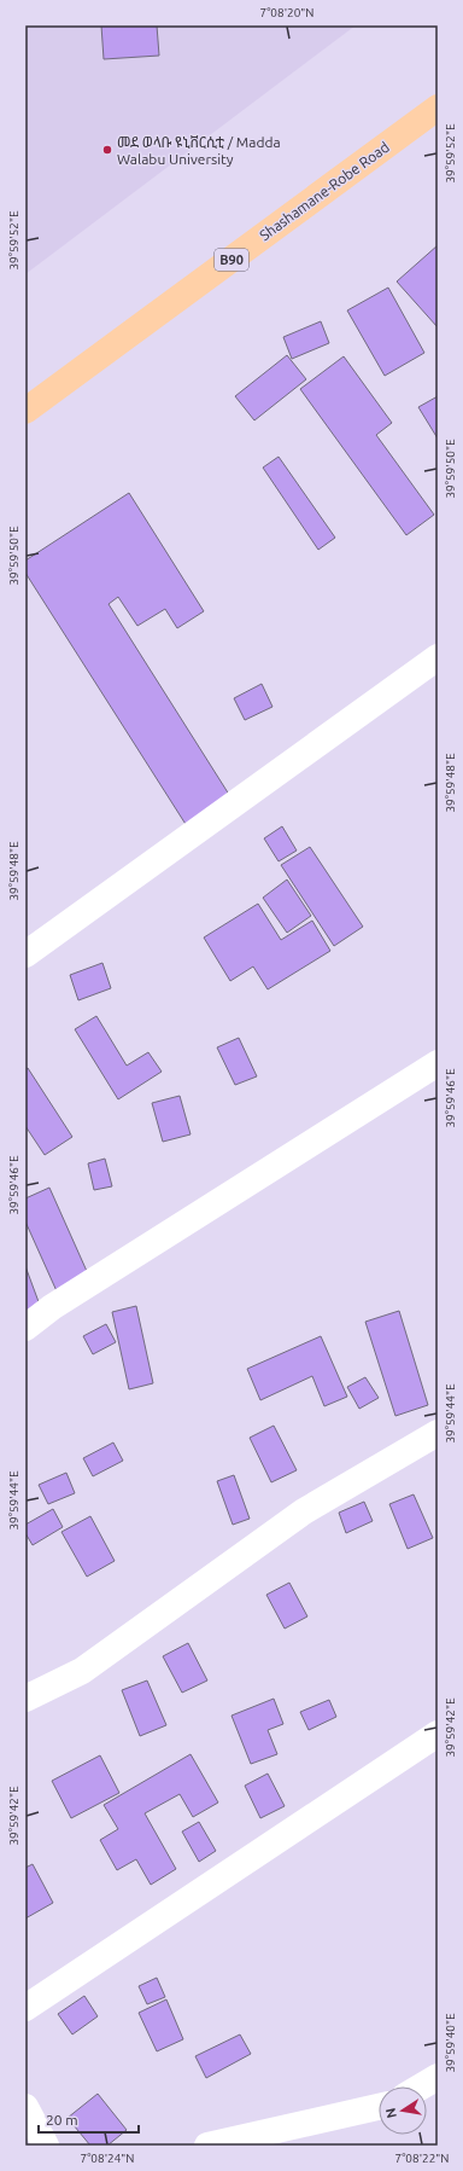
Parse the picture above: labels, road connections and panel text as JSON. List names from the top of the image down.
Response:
{
  "streets": {
    "main road": ["Shashamane-Robe Road", "B90"]
  },
  "places": ["መደ ወላቡ ዩኒቨርሲቲ / Madda Walabu University"],
  "scale_bar": "20 m",
  "north": "left",
  "coordinates": [
    "7°08'20\"N",
    "39°59'52\"E",
    "39°59'50\"E",
    "39°59'48\"E",
    "39°59'46\"E",
    "39°59'44\"E",
    "39°59'42\"E",
    "39°59'40\"E",
    "7°08'24\"N",
    "7°08'22\"N"
  ]
}
